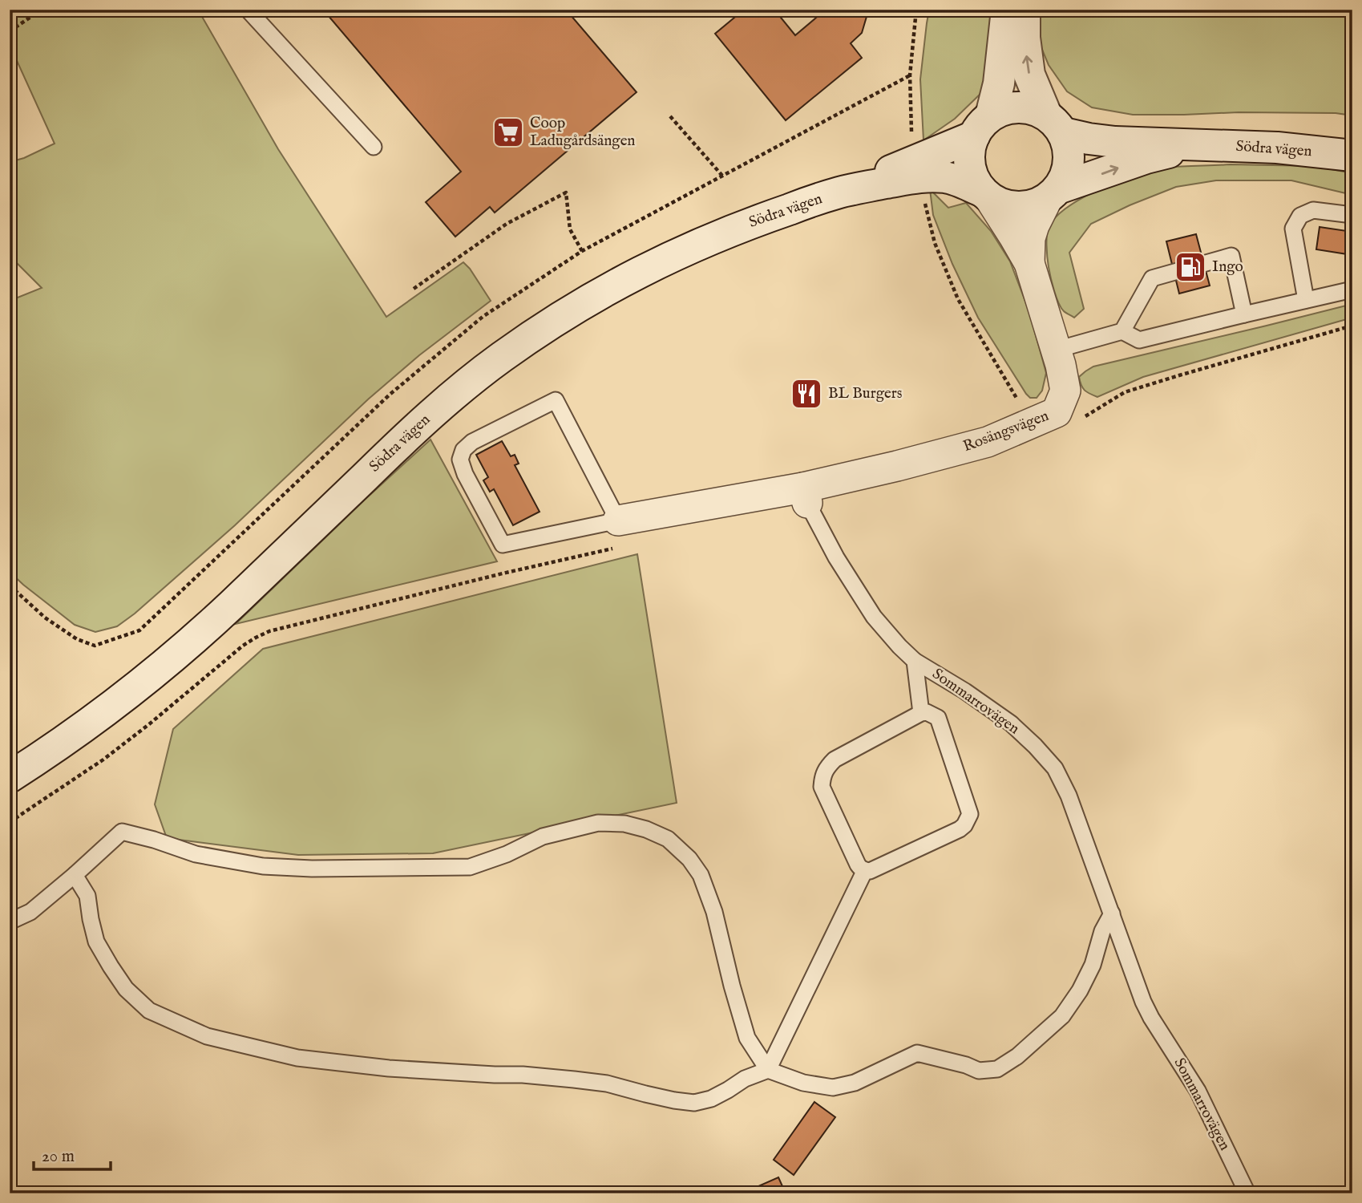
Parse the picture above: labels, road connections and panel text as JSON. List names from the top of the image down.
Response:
{
  "streets": {
    "main road": ["Södra vägen"],
    "street": ["Rosängsvägen"],
    "lane": ["Sommarrovägen"]
  },
  "crossings": [
    ["Södra vägen", "Rosängsvägen"],
    ["Rosängsvägen", "Sommarrovägen"]
  ],
  "places": {
    "supermarket": ["Coop Ladugårdsängen"],
    "fuel station": ["Ingo"],
    "restaurant": ["BL Burgers"]
  },
  "scale_bar": "20 m"
}
